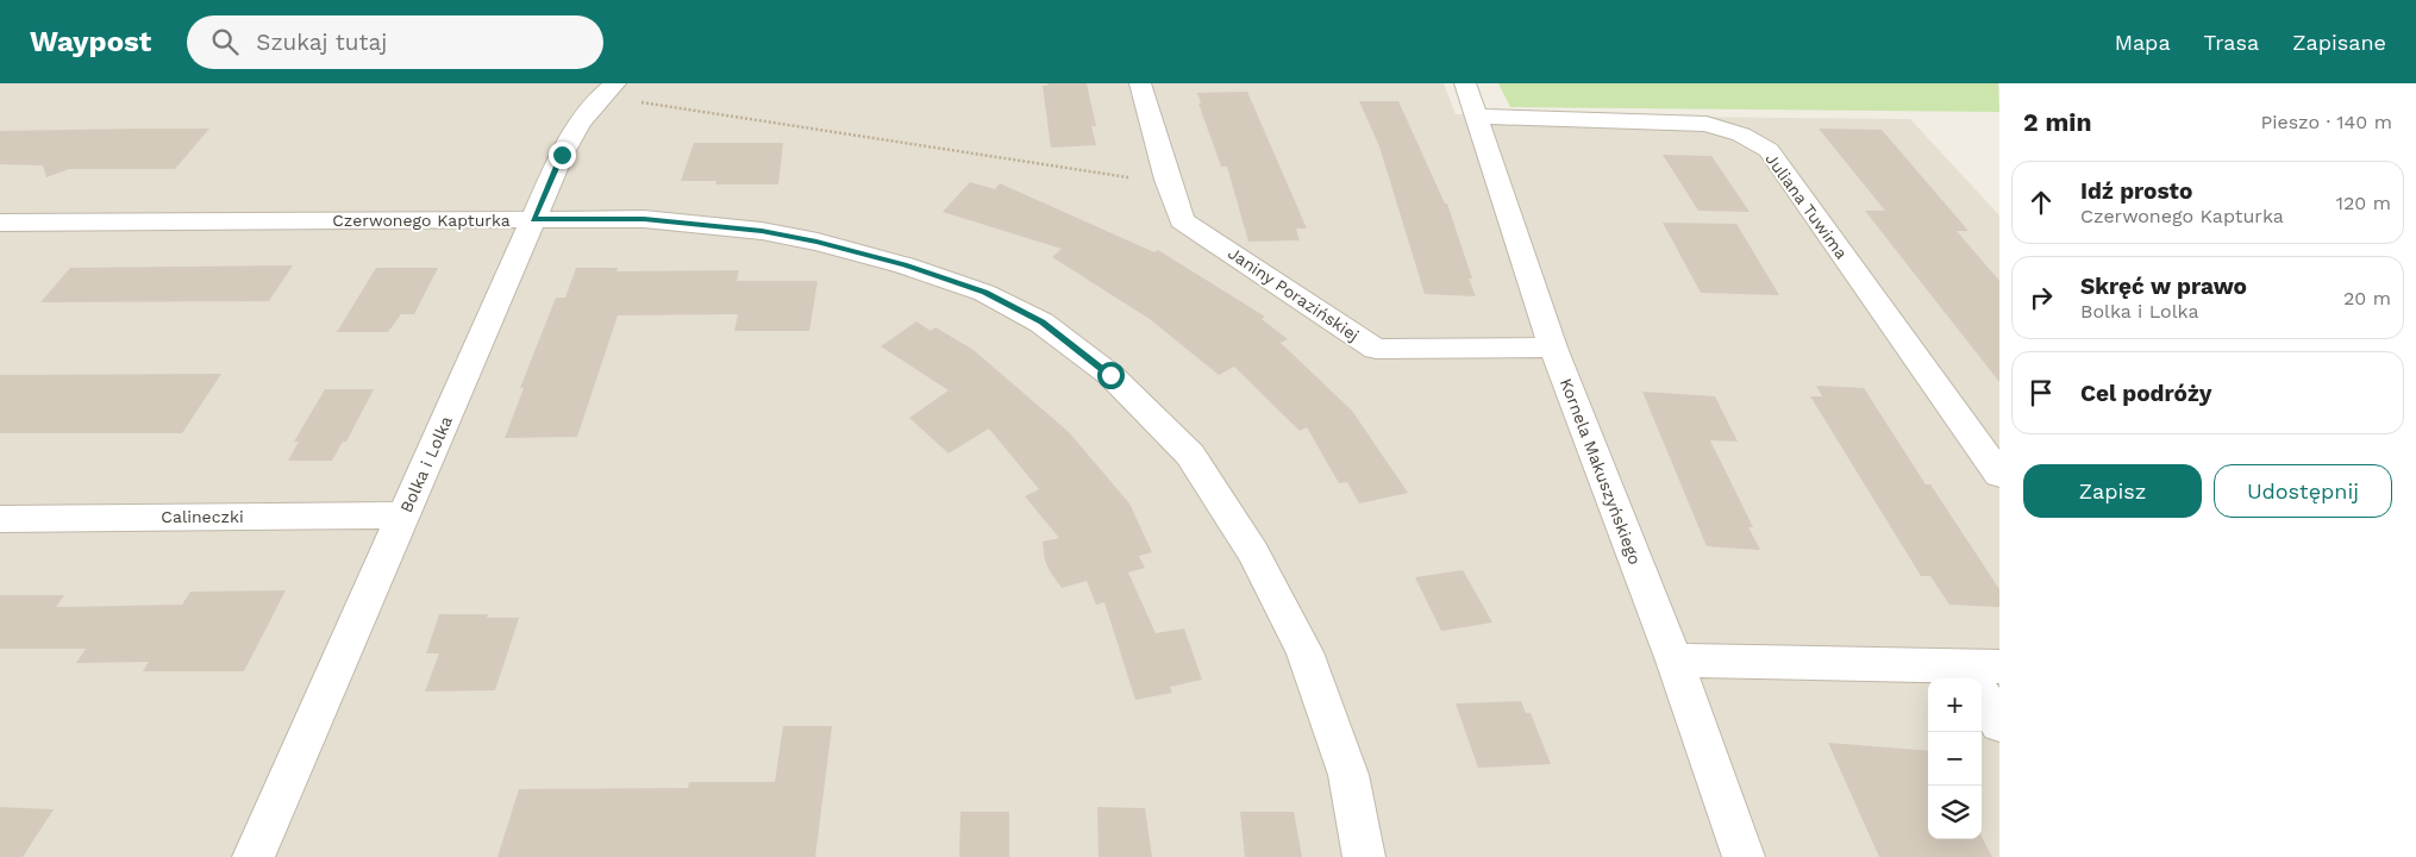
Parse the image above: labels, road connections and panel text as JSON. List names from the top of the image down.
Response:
{
  "streets": {
    "street": [
      "Juliana Tuwima",
      "Czerwonego Kapturka",
      "Janiny Porazińskiej",
      "Bolka i Lolka",
      "Kornela Makuszyńskiego",
      "Calineczki"
    ]
  },
  "crossings": [
    ["Juliana Tuwima", "Kornela Makuszyńskiego"],
    ["Czerwonego Kapturka", "Bolka i Lolka"],
    ["Janiny Porazińskiej", "Kornela Makuszyńskiego"],
    ["Bolka i Lolka", "Calineczki"]
  ],
  "page": {
    "header": "Waypost",
    "search": "Szukaj tutaj",
    "nav": ["Mapa", "Trasa", "Zapisane"],
    "heading": ["2 min", "Pieszo · 140 m"],
    "list": [
      ["Idź prosto", "Czerwonego Kapturka", "120 m"],
      ["Skręć w prawo", "Bolka i Lolka", "20 m"],
      "Cel podróży"
    ],
    "buttons": ["Zapisz", "Udostępnij"],
    "map_buttons": ["+", "−"]
  }
}
